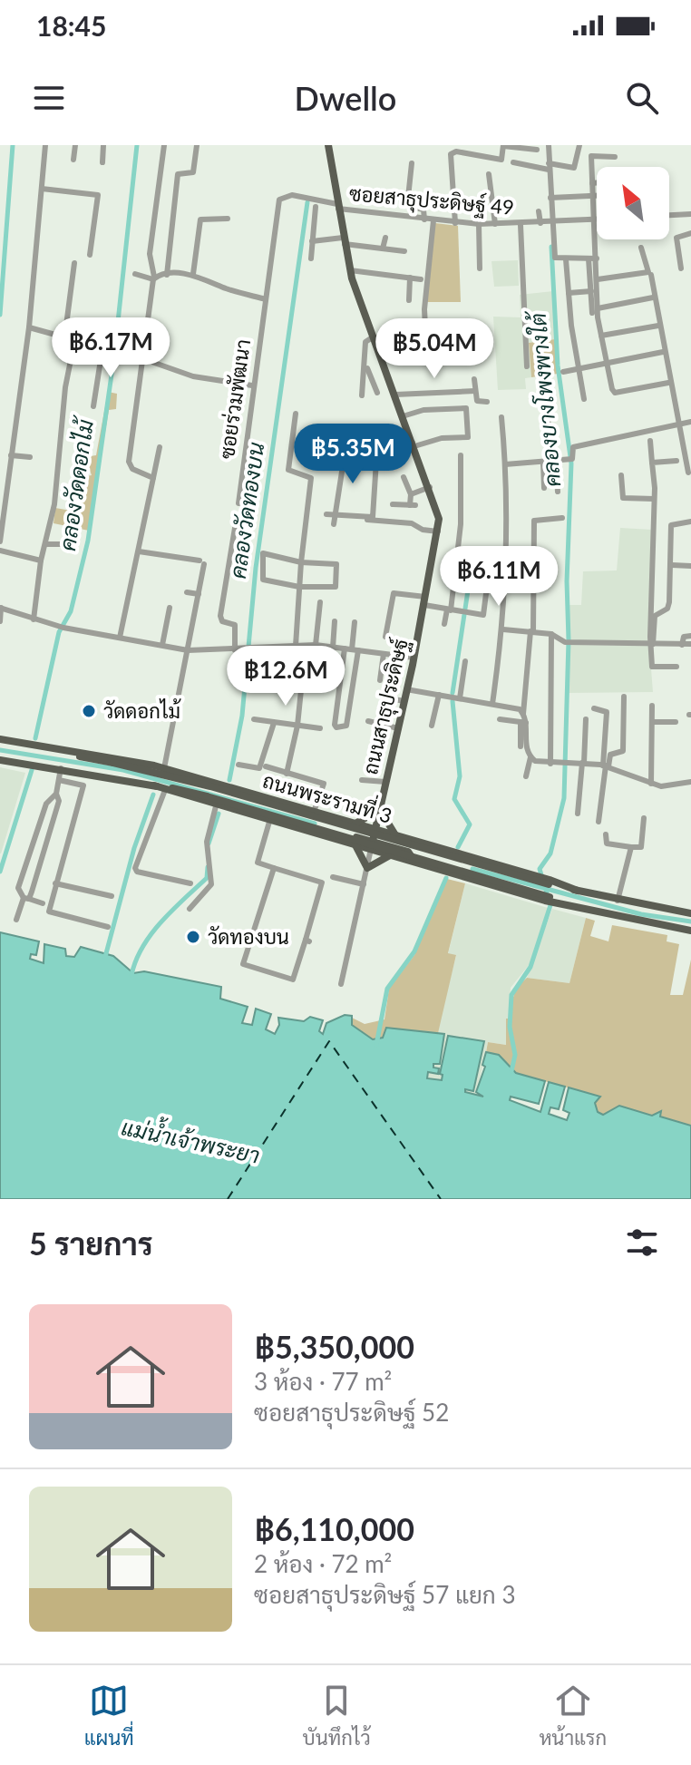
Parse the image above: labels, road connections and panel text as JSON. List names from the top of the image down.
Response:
{
  "streets": {
    "main road": ["ถนนสาธุประดิษฐ์", "ถนนพระรามที่ 3"],
    "street": ["ซอยสาธุประดิษฐ์ 49", "ซอยร่วมพัฒนา"]
  },
  "crossings": [
    ["ซอยสาธุประดิษฐ์ 49", "ซอยร่วมพัฒนา"],
    ["ซอยสาธุประดิษฐ์ 49", "ถนนสาธุประดิษฐ์"],
    ["ถนนสาธุประดิษฐ์", "ถนนพระรามที่ 3"]
  ],
  "water": [
    "คลองบางโพงพางใต้",
    "คลองวัดดอกไม้",
    "คลองวัดทองบน",
    "แม่น้ำเจ้าพระยา"
  ],
  "places": ["วัดดอกไม้", "วัดทองบน"],
  "north": "top left",
  "page": {
    "status": "18:45",
    "header": "Dwello",
    "price": [
      "฿6.17M",
      "฿5.04M",
      "฿5.35M",
      "฿6.11M",
      "฿12.6M"
    ],
    "heading": "5 รายการ",
    "list": [
      {
        "name": "฿5,350,000",
        "note": "3 ห้อง · 77 m² · ซอยสาธุประดิษฐ์ 52"
      },
      {
        "name": "฿6,110,000",
        "note": "2 ห้อง · 72 m² · ซอยสาธุประดิษฐ์ 57 แยก 3"
      }
    ],
    "tabs": ["แผนที่", "บันทึกไว้", "หน้าแรก"]
  }
}
